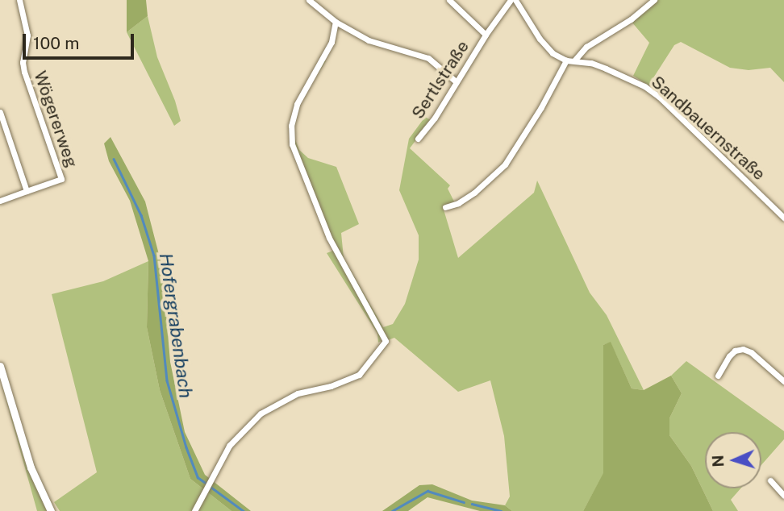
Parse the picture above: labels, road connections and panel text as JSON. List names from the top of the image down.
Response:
{
  "streets": {
    "street": ["Sertlstraße", "Wögererweg", "Sandbauernstraße"]
  },
  "water": ["Hofergrabenbach"],
  "scale_bar": "100 m",
  "north": "left"
}
